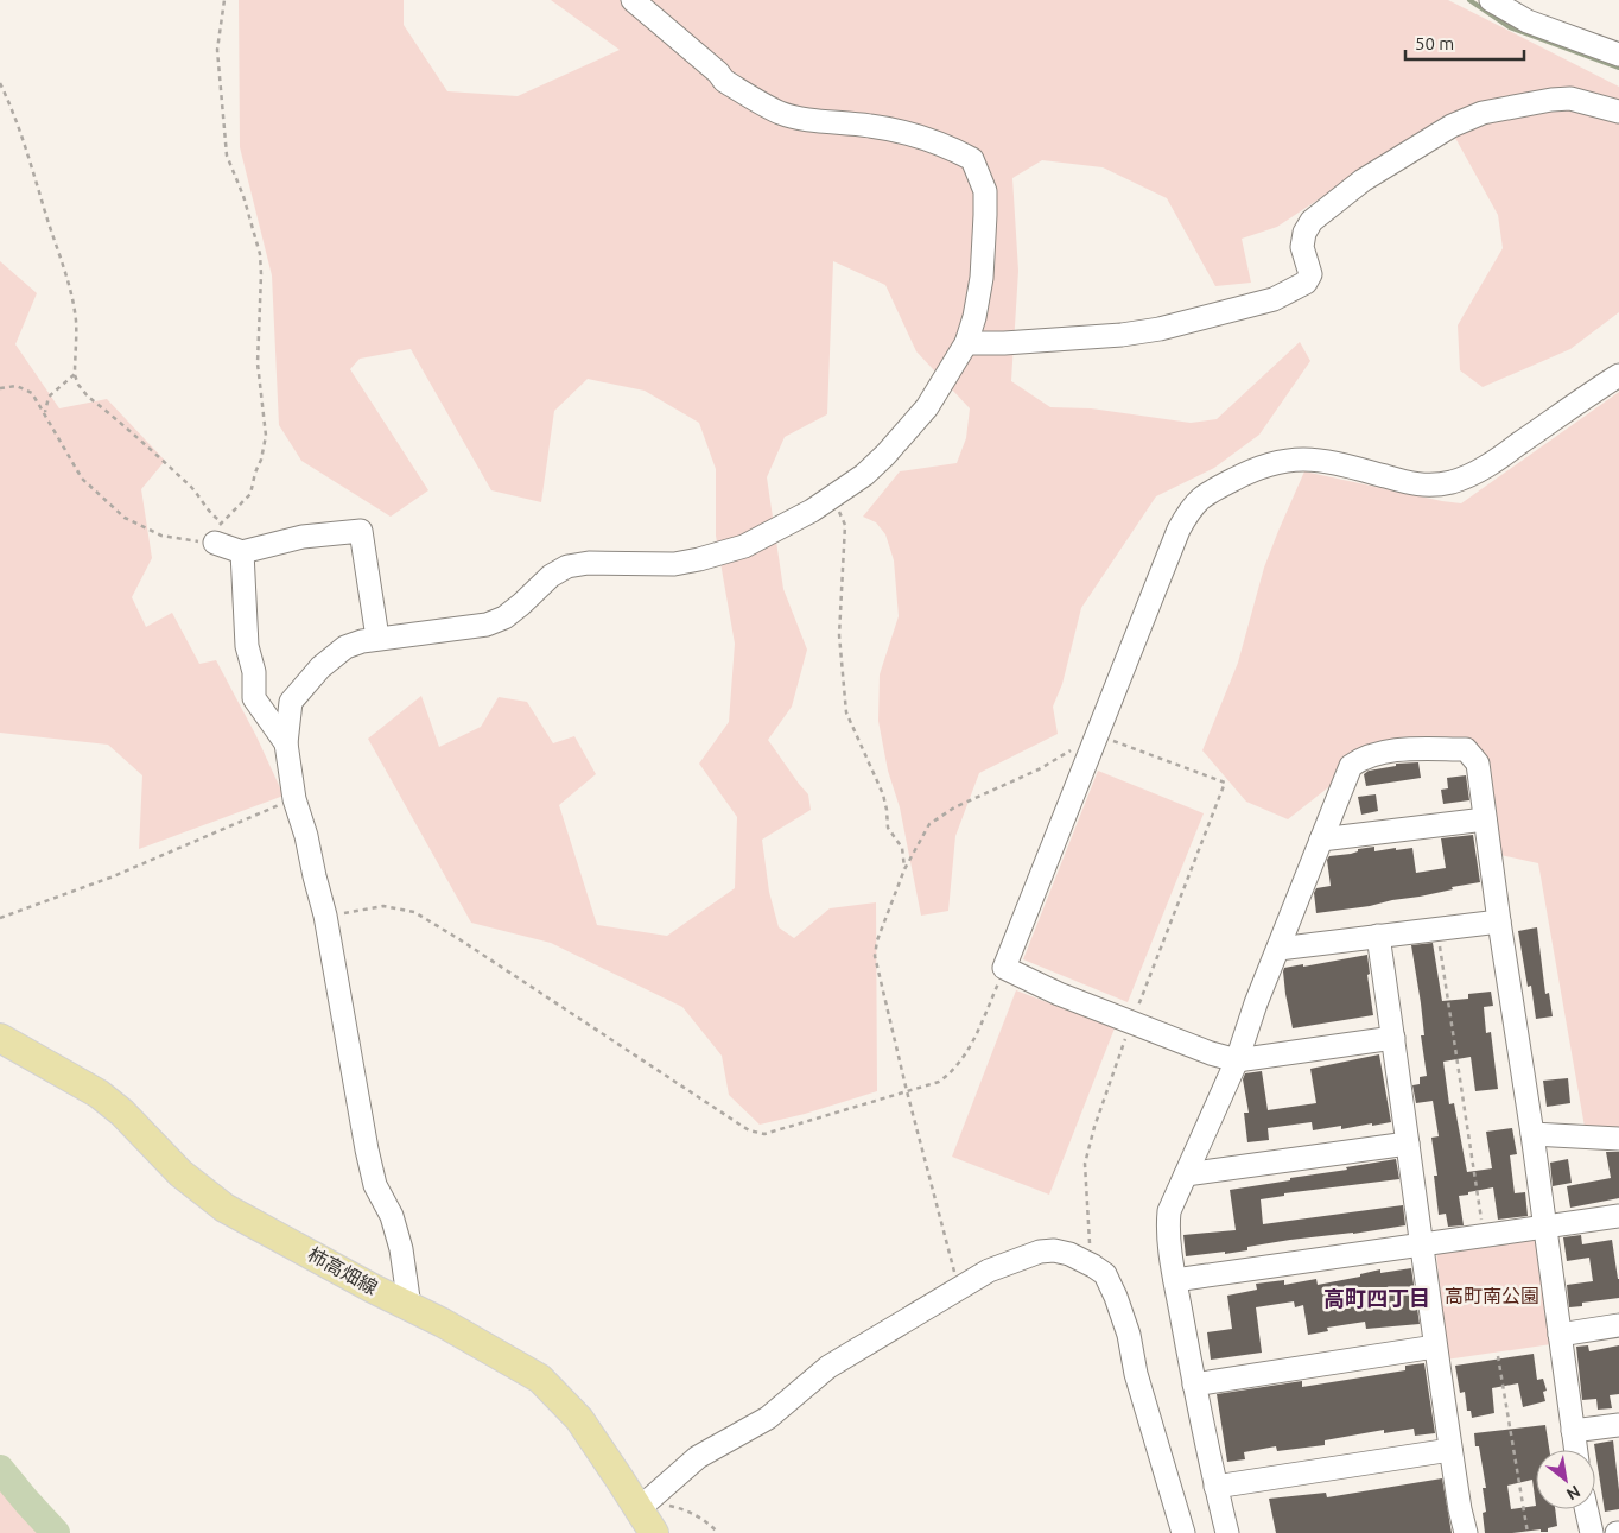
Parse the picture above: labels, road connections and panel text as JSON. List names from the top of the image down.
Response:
{
  "streets": {
    "main road": ["柿高畑線"]
  },
  "districts": ["高町四丁目"],
  "parks": ["高町南公園"],
  "scale_bar": "50 m",
  "north": "bottom right"
}
